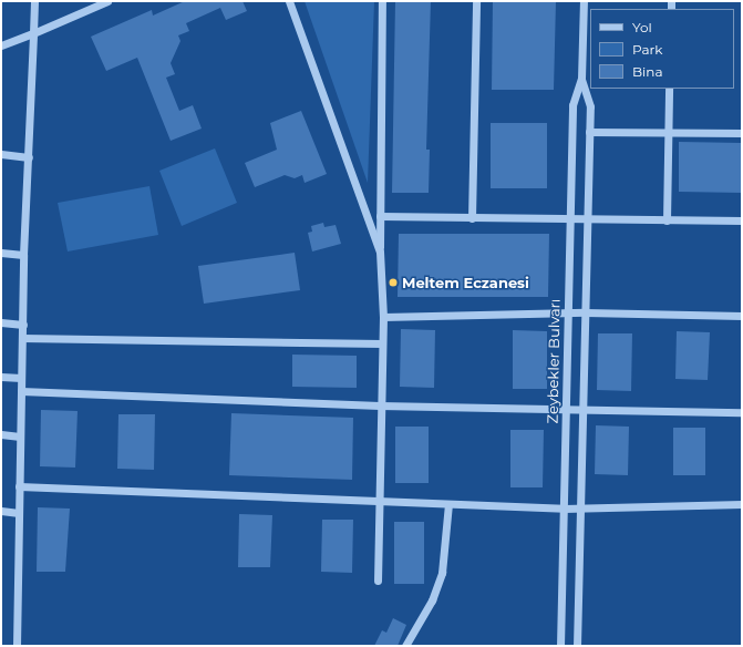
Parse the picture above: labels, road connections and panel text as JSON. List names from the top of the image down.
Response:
{
  "streets": {
    "street": ["Zeybekler Bulvarı"]
  },
  "places": ["Meltem Eczanesi"],
  "legend": ["Yol", "Park", "Bina"]
}
